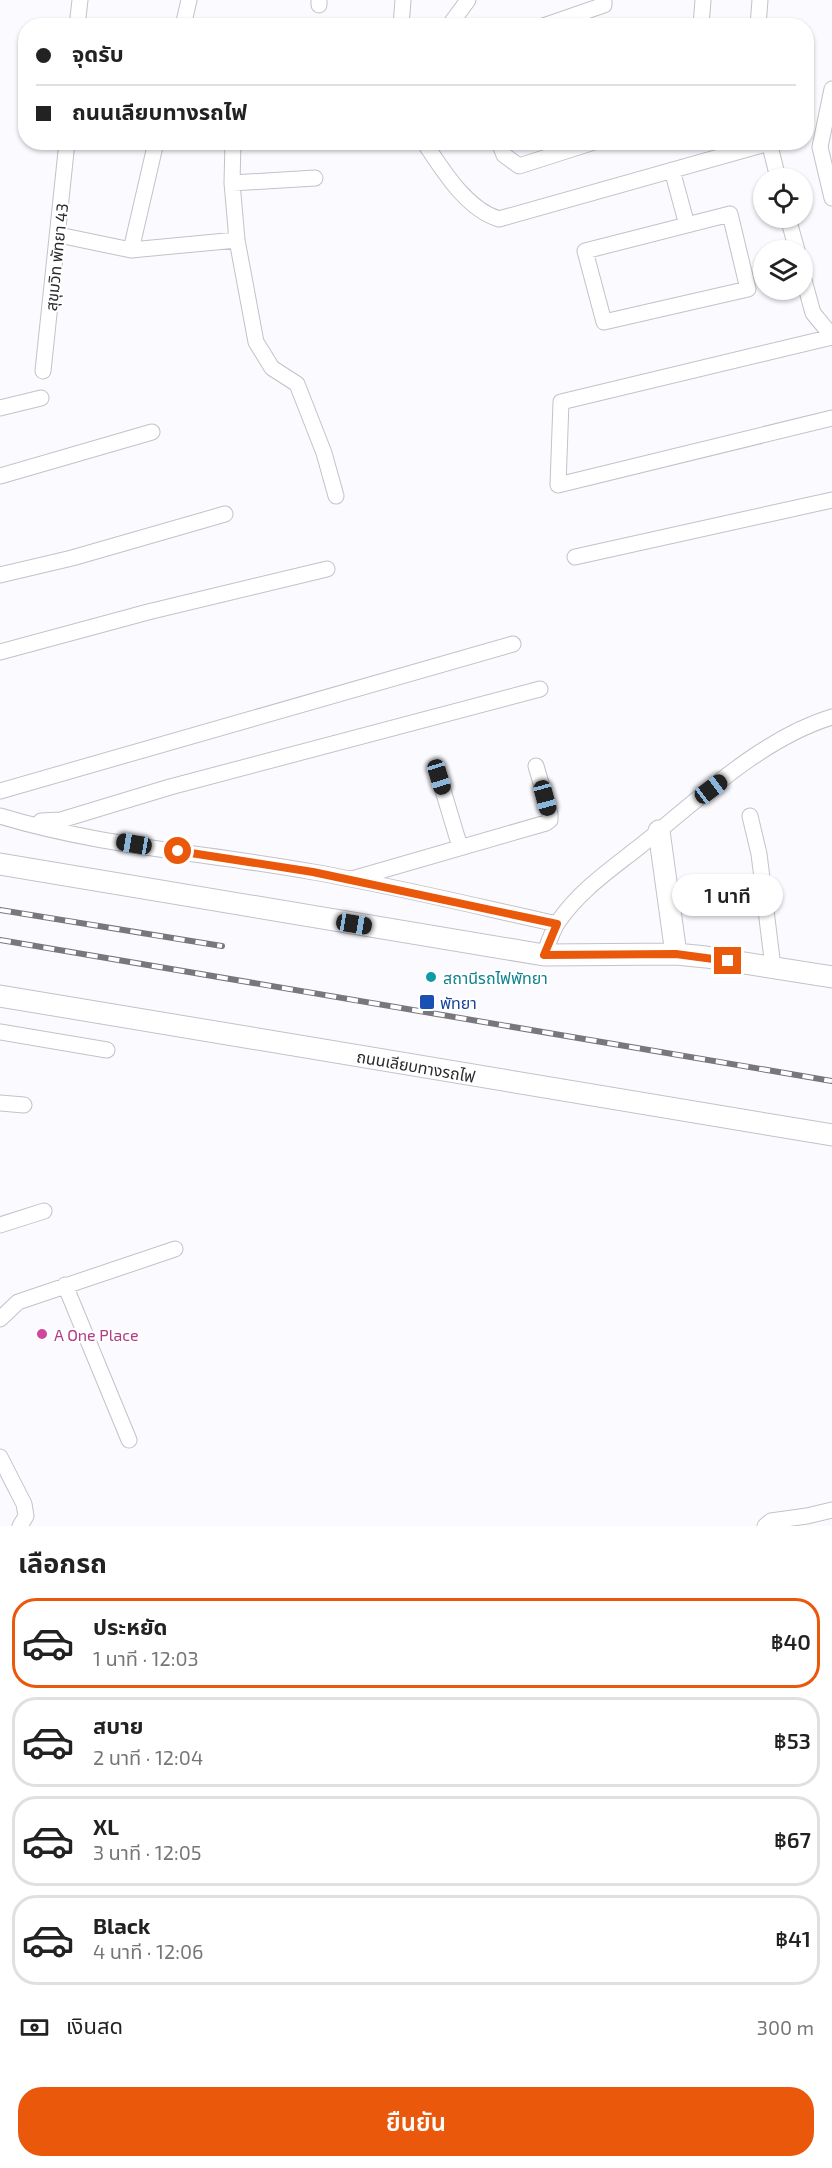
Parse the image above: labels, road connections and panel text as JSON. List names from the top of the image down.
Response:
{
  "streets": {
    "street": ["สุขุมวิท พัทยา 43", "ถนนเลียบทางรถไฟ"]
  },
  "places": {
    "other": ["สถานีรถไฟพัทยา", "A One Place"],
    "transit": ["พัทยา"]
  },
  "page": {
    "banner": ["จุดรับ", "ถนนเลียบทางรถไฟ"],
    "bubble": "1 นาที",
    "heading": "เลือกรถ",
    "list": [
      {
        "name": "ประหยัด",
        "note": "1 นาที · 12:03",
        "value": "฿40"
      },
      {
        "name": "สบาย",
        "note": "2 นาที · 12:04",
        "value": "฿53"
      },
      {
        "name": "XL",
        "note": "3 นาที · 12:05",
        "value": "฿67"
      },
      {
        "name": "Black",
        "note": "4 นาที · 12:06",
        "value": "฿41"
      }
    ],
    "pay": ["เงินสด", "300 m"],
    "buttons": "ยืนยัน"
  }
}
